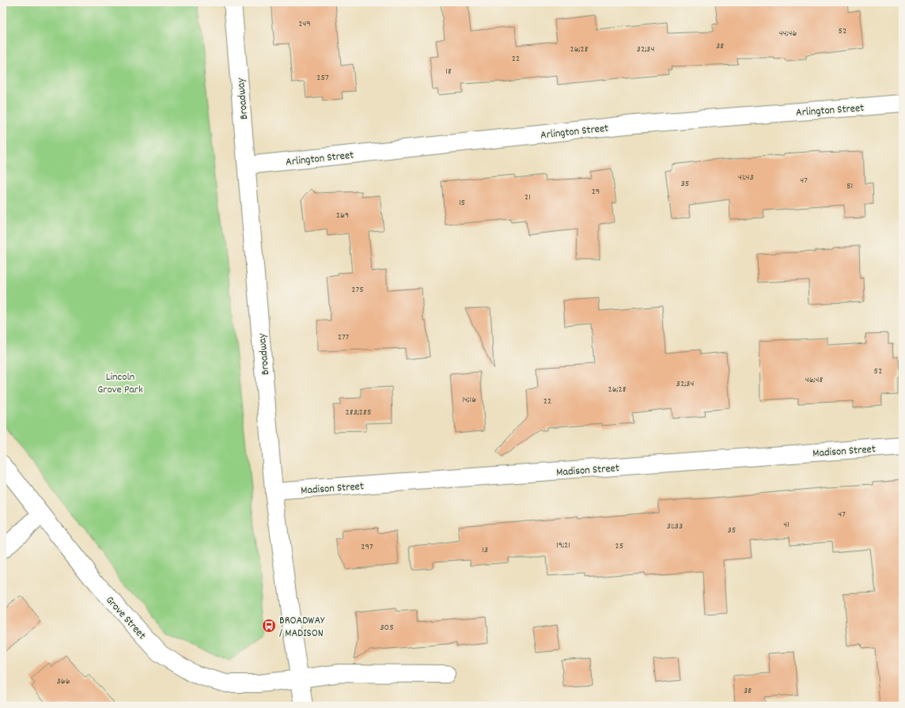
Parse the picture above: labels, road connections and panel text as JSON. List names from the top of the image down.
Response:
{
  "streets": {
    "street": [
      "Broadway",
      "Arlington Street",
      "Madison Street",
      "Grove Street"
    ]
  },
  "crossings": [
    ["Broadway", "Arlington Street"],
    ["Broadway", "Madison Street"],
    ["Broadway", "Grove Street"]
  ],
  "parks": ["Lincoln Grove Park"],
  "places": {
    "bus stop": ["BROADWAY / MADISON"]
  },
  "house_numbers": [
    "249",
    "52",
    "44;46",
    "38",
    "26;28",
    "32;34",
    "22",
    "18",
    "257",
    "41;43",
    "47",
    "35",
    "51",
    "29",
    "21",
    "15",
    "269",
    "275",
    "277",
    "52",
    "46;48",
    "32;34",
    "26;28",
    "14;16",
    "22",
    "283;285",
    "47",
    "41",
    "31;33",
    "35",
    "19;21",
    "25",
    "297",
    "13",
    "305",
    "366",
    "38"
  ]
}
